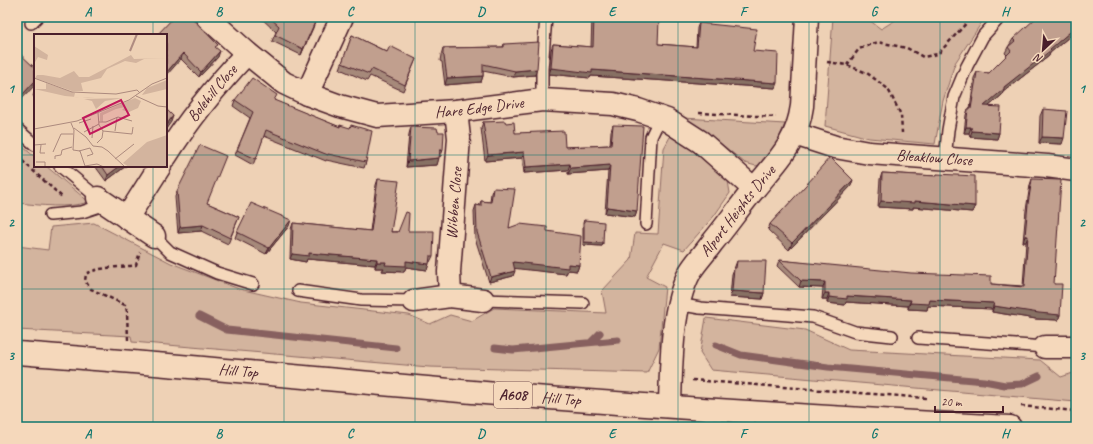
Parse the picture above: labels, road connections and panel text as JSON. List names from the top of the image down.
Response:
{
  "streets": {
    "street": [
      "Bolehill Close",
      "Hare Edge Drive",
      "Bleaklow Close",
      "Wibben Close",
      "Alport Heights Drive",
      "Hill Top",
      "A608"
    ]
  },
  "crossings": [
    ["Bolehill Close", "Hare Edge Drive"],
    ["Hare Edge Drive", "Wibben Close"],
    ["Hare Edge Drive", "Alport Heights Drive"],
    ["Bleaklow Close", "Alport Heights Drive"],
    ["Alport Heights Drive", "Hill Top"]
  ],
  "scale_bar": "20 m",
  "north": "bottom left",
  "grid": {
    "columns": [
      "A",
      "B",
      "C",
      "D",
      "E",
      "F",
      "G",
      "H"
    ],
    "rows": ["1", "2", "3"]
  }
}
